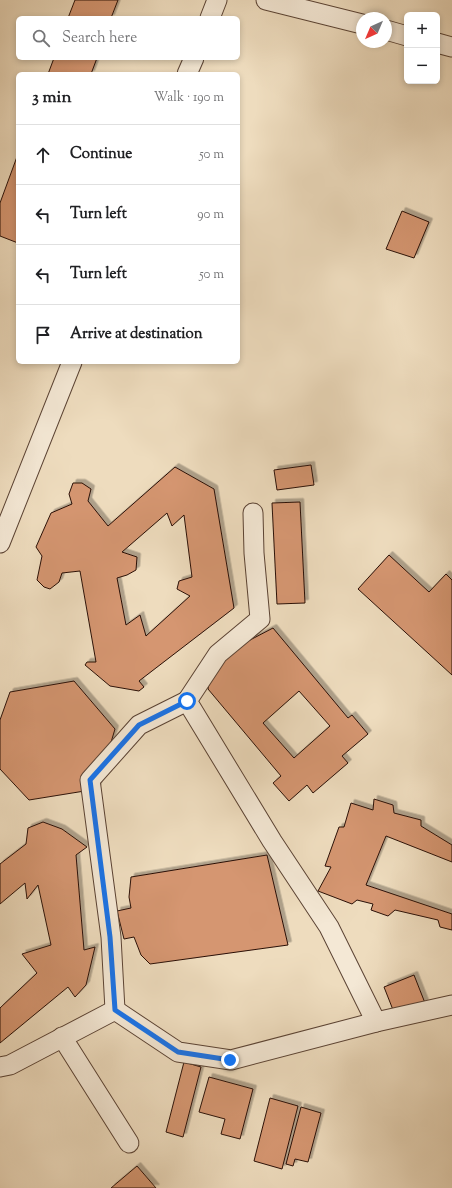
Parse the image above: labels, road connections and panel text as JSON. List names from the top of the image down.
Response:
{
  "north": "bottom left",
  "page": {
    "map_buttons": ["+", "−"],
    "search": "Search here",
    "heading": ["3 min", "Walk · 190 m"],
    "list": [
      ["Continue", "50 m"],
      ["Turn left", "90 m"],
      ["Turn left", "50 m"],
      "Arrive at destination"
    ]
  }
}
